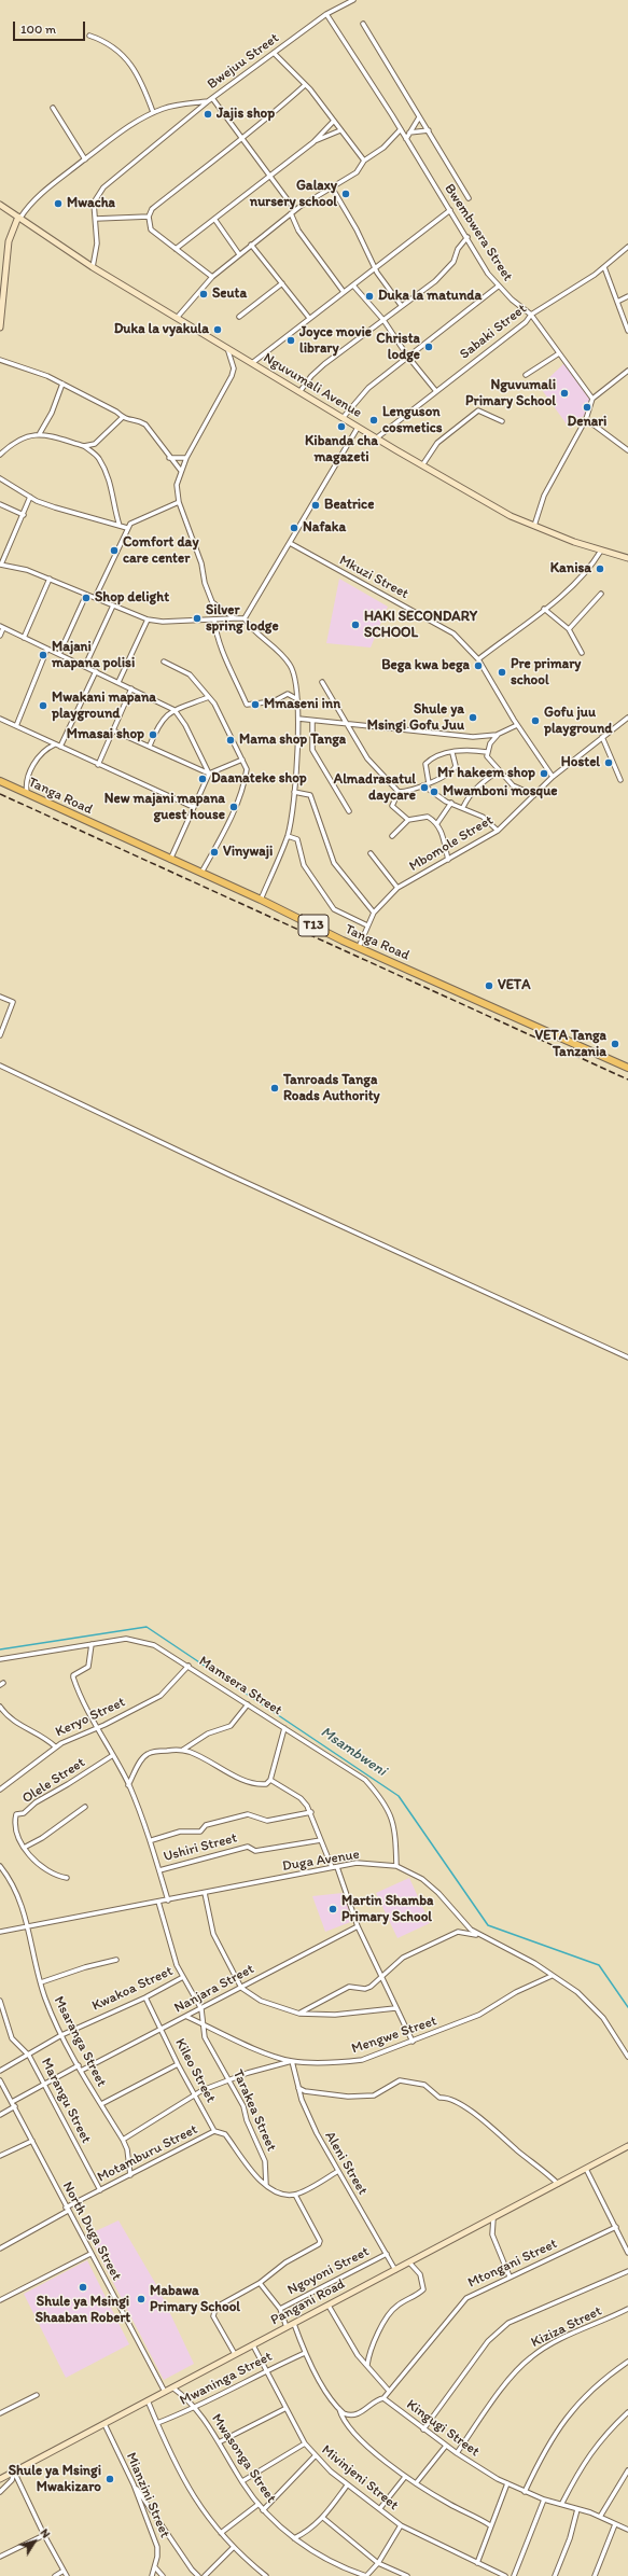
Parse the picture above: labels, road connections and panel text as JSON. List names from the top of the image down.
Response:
{
  "streets": {
    "highway": ["Tanga Road", "T13"],
    "street": [
      "Bwejuu Street",
      "Bwembwera Street",
      "Sabaki Street",
      "Nguvumali Avenue",
      "Mkuzi Street",
      "Mbomole Street",
      "Mamsera Street",
      "Keryo Street",
      "Olele Street",
      "Ushiri Street",
      "Duga Avenue",
      "Kwakoa Street",
      "Nanjara Street",
      "Mengwe Street",
      "Msaranga Street",
      "Kileo Street",
      "Marangu Street",
      "Tarakea Street",
      "Motamburu Street",
      "Aleni Street",
      "North Duga Street",
      "Mtongani Street",
      "Ngoyoni Street",
      "Pangani Road",
      "Kiziza Street",
      "Mwaninga Street",
      "Kingugi Street",
      "Mwasonga Street",
      "Mivinjeni Street",
      "Mianzini Street"
    ]
  },
  "crossings": [
    ["Bwejuu Street", "Bwembwera Street"],
    ["Bwejuu Street", "Nguvumali Avenue"],
    ["Bwembwera Street", "Sabaki Street"],
    ["Sabaki Street", "Nguvumali Avenue"],
    ["Mkuzi Street", "Mbomole Street"],
    ["Tanga Road", "Mbomole Street"],
    ["Mamsera Street", "Keryo Street"],
    ["Mamsera Street", "Duga Avenue"],
    ["Duga Avenue", "Mengwe Street"],
    ["Duga Avenue", "Msaranga Street"],
    ["Kwakoa Street", "Msaranga Street"],
    ["Kwakoa Street", "Kileo Street"],
    ["Kwakoa Street", "Marangu Street"],
    ["Nanjara Street", "Mengwe Street"],
    ["Nanjara Street", "Msaranga Street"],
    ["Nanjara Street", "Kileo Street"],
    ["Nanjara Street", "Tarakea Street"],
    ["Mengwe Street", "Tarakea Street"],
    ["Mengwe Street", "Aleni Street"],
    ["Msaranga Street", "Motamburu Street"],
    ["Kileo Street", "Motamburu Street"],
    ["Marangu Street", "Motamburu Street"],
    ["Tarakea Street", "Motamburu Street"],
    ["Motamburu Street", "North Duga Street"],
    ["Aleni Street", "Ngoyoni Street"],
    ["Aleni Street", "Pangani Road"],
    ["North Duga Street", "Pangani Road"],
    ["Mtongani Street", "Kingugi Street"],
    ["Ngoyoni Street", "Pangani Road"],
    ["Pangani Road", "Mwasonga Street"],
    ["Pangani Road", "Mivinjeni Street"],
    ["Pangani Road", "Mianzini Street"],
    ["Kiziza Street", "Kingugi Street"],
    ["Mwaninga Street", "Mwasonga Street"],
    ["Mwaninga Street", "Mivinjeni Street"]
  ],
  "water": ["Msambweni"],
  "places": [
    "Jajis shop",
    "Galaxy nursery school",
    "Mwacha",
    "Seuta",
    "Duka la matunda",
    "Duka la vyakula",
    "Joyce movie library",
    "Christa lodge",
    "Nguvumali Primary School",
    "Denari",
    "Lenguson cosmetics",
    "Kibanda cha magazeti",
    "Beatrice",
    "Nafaka",
    "Comfort day care center",
    "Kanisa",
    "Shop delight",
    "Silver spring lodge",
    "HAKI SECONDARY SCHOOL",
    "Majani mapana polisi",
    "Bega kwa bega",
    "Pre primary school",
    "Mmaseni inn",
    "Mwakani mapana playground",
    "Shule ya Msingi Gofu Juu",
    "Gofu juu playground",
    "Mmasai shop",
    "Mama shop Tanga",
    "Hostel",
    "Mr hakeem shop",
    "Daanateke shop",
    "Almadrasatul daycare",
    "Mwamboni mosque",
    "New majani mapana guest house",
    "Vinywaji",
    "VETA",
    "VETA Tanga Tanzania",
    "Tanroads Tanga Roads Authority",
    "Martin Shamba Primary School",
    "Shule ya Msingi Shaaban Robert",
    "Mabawa Primary School",
    "Shule ya Msingi Mwakizaro"
  ],
  "scale_bar": "100 m",
  "north": "top right"
}
